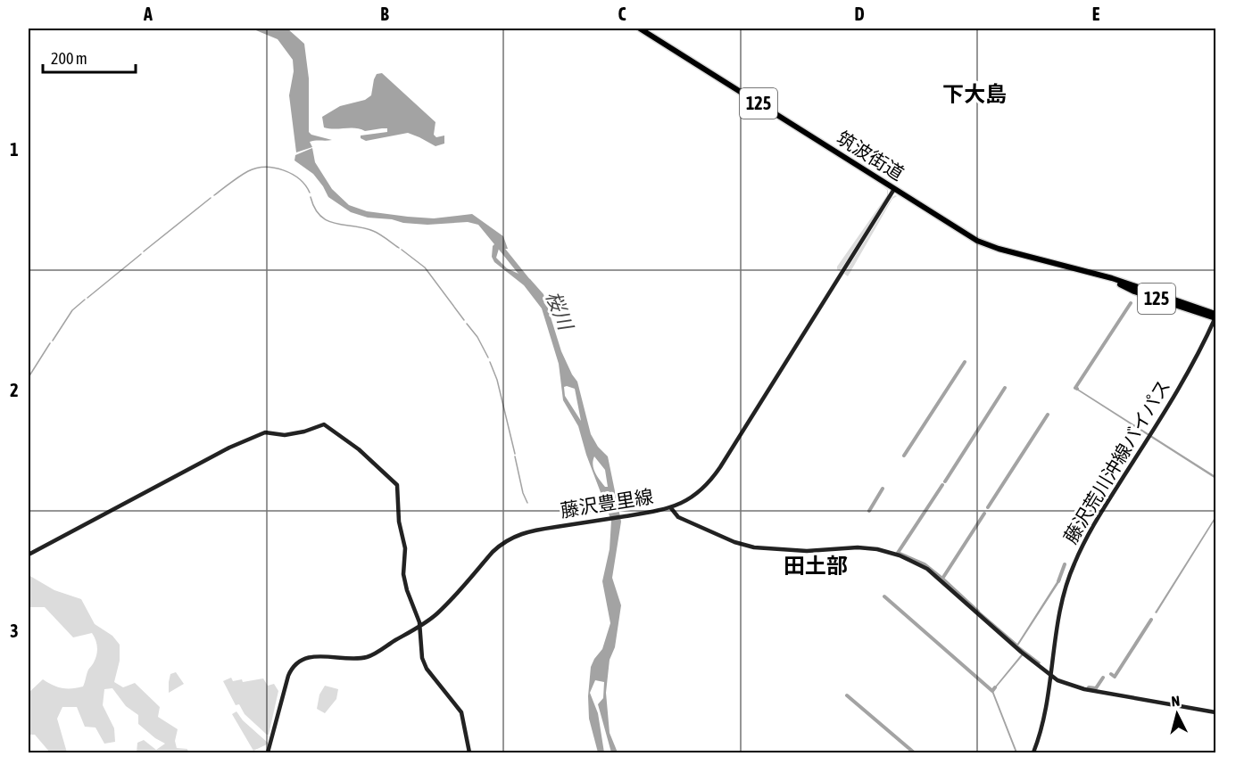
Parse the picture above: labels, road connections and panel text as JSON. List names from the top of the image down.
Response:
{
  "streets": {
    "highway": ["125", "筑波街道"],
    "main road": ["藤沢荒川沖線バイパス", "藤沢豊里線"]
  },
  "crossings": [
    ["筑波街道", "藤沢荒川沖線バイパス"],
    ["筑波街道", "藤沢豊里線"]
  ],
  "districts": ["下大島", "田土部"],
  "water": ["桜川"],
  "scale_bar": "200 m",
  "north": "top",
  "grid": {
    "columns": [
      "A",
      "B",
      "C",
      "D",
      "E"
    ],
    "rows": ["1", "2", "3"]
  }
}
